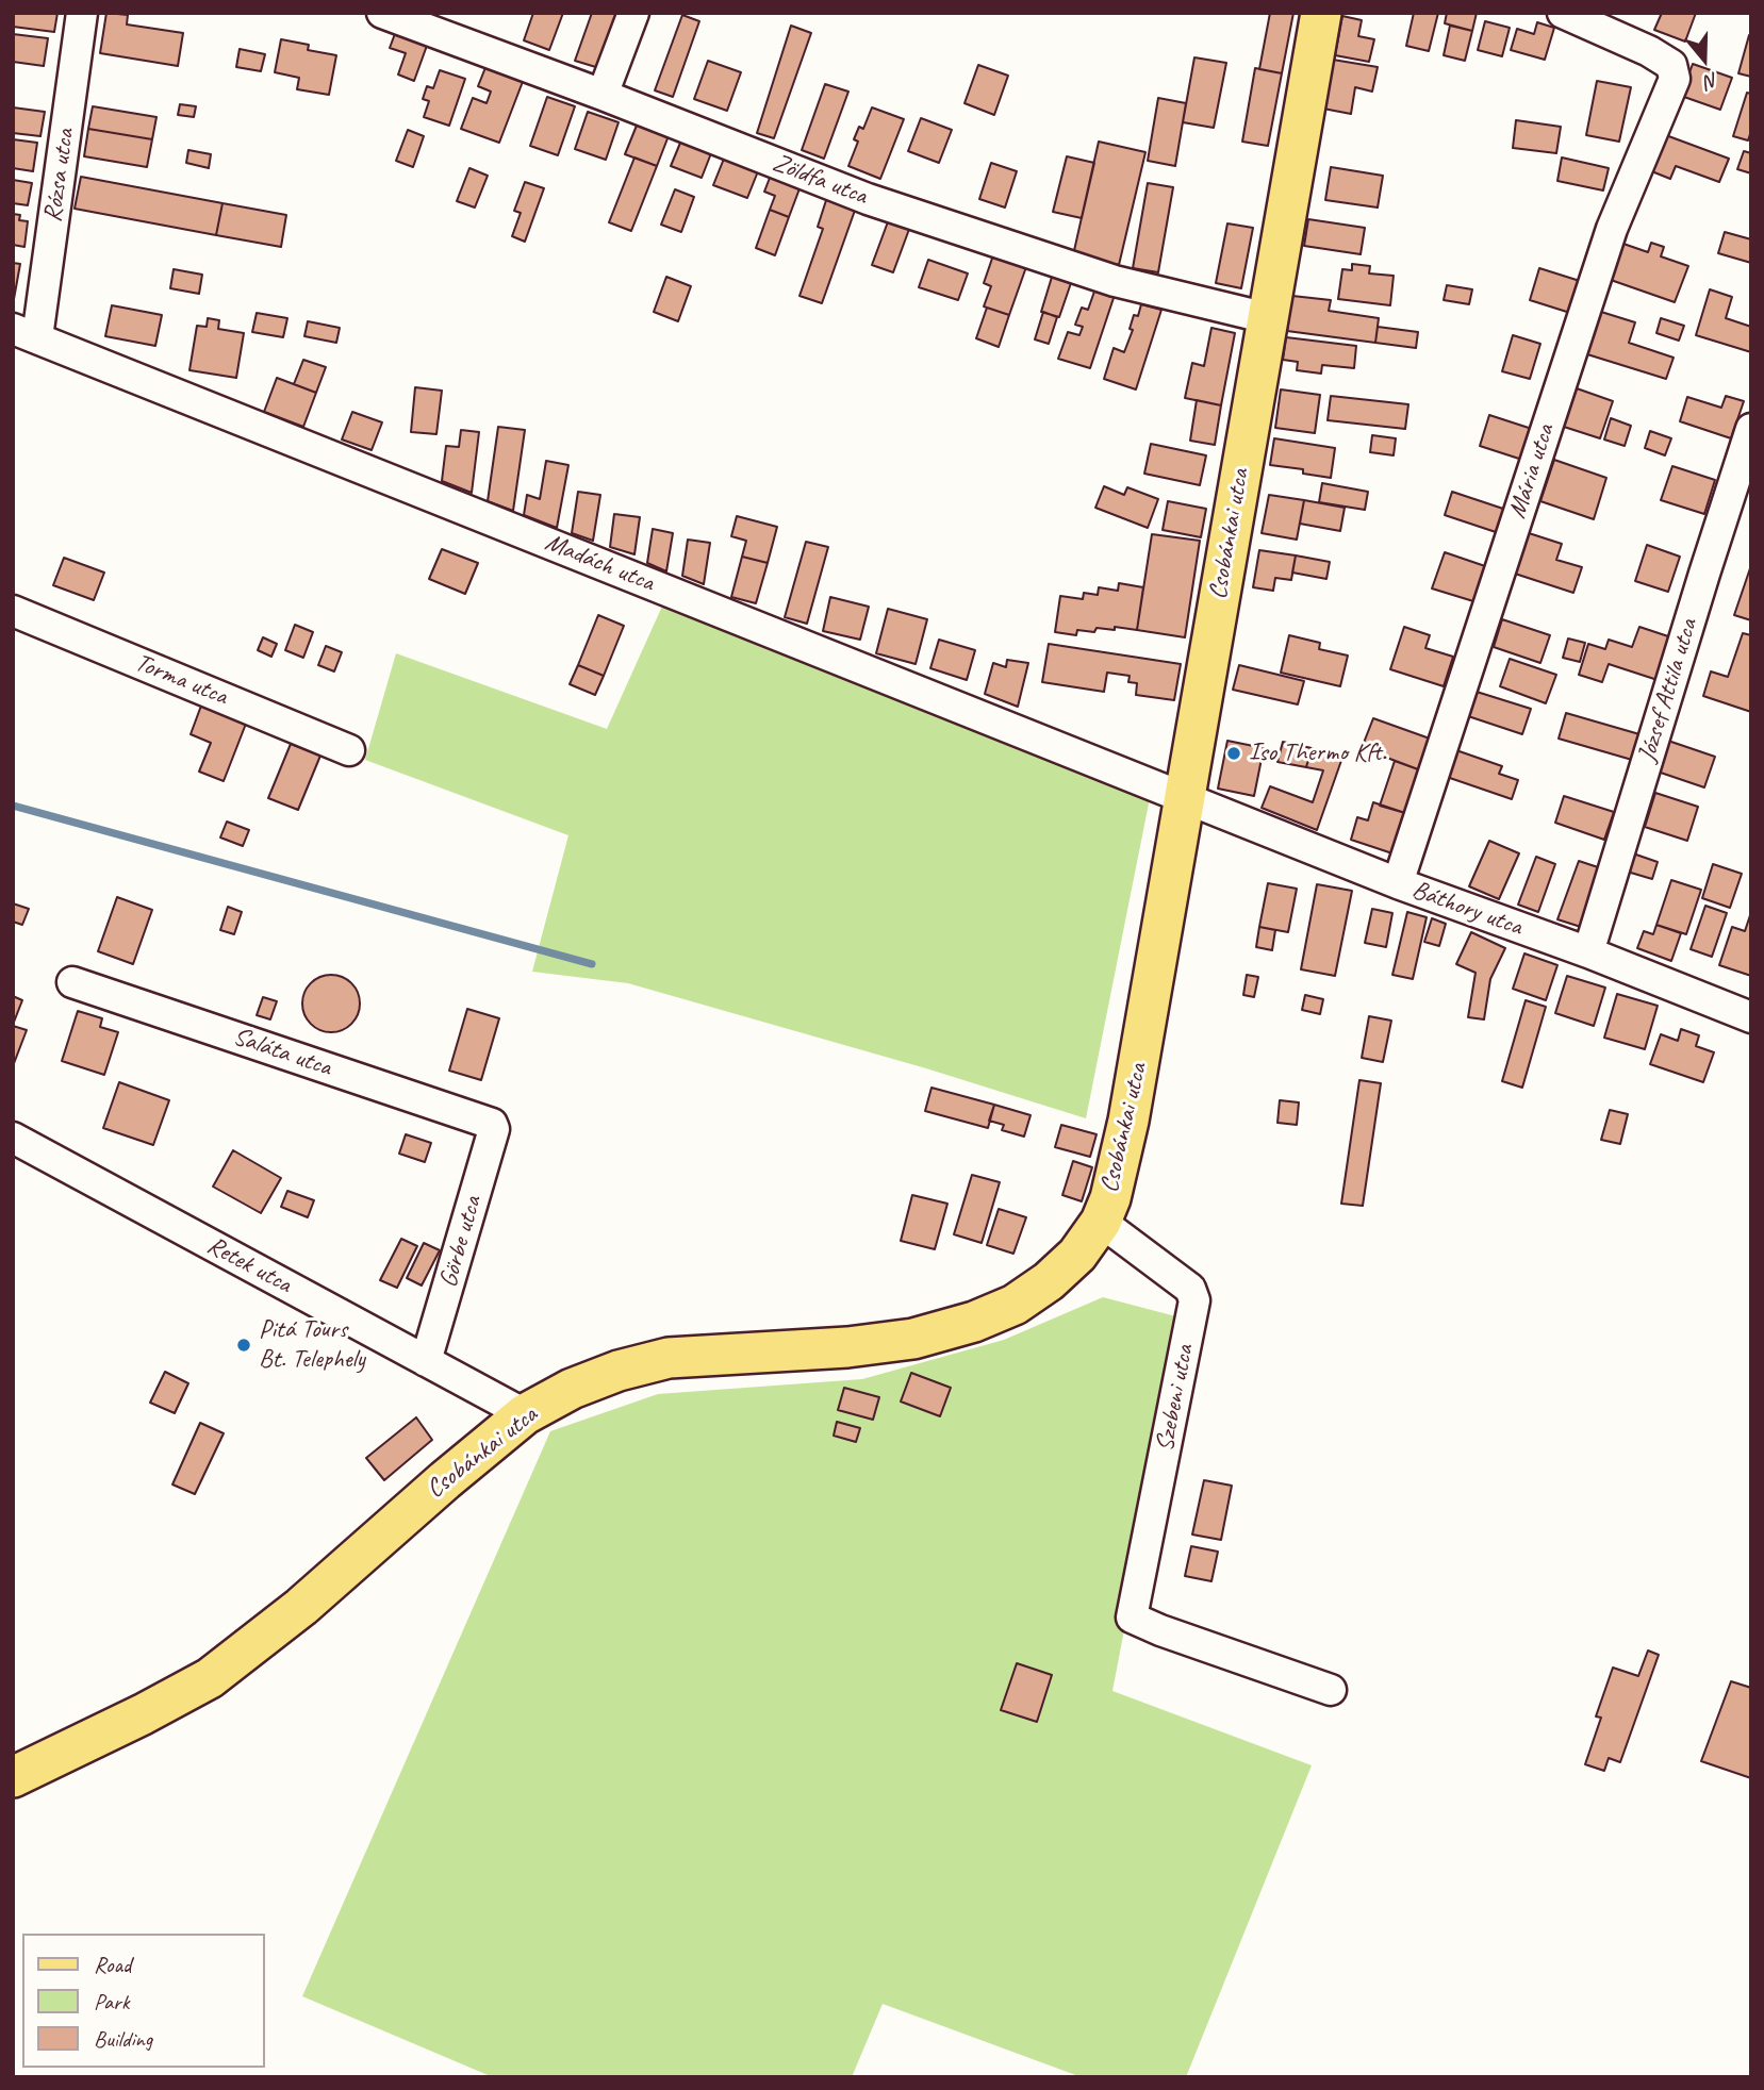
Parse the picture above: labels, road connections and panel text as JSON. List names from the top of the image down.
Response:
{
  "streets": {
    "main road": ["Csobánkai utca"],
    "street": [
      "Rózsa utca",
      "Zöldfa utca",
      "Mária utca",
      "Madách utca",
      "Torma utca",
      "József Attila utca",
      "Báthory utca",
      "Saláta utca",
      "Görbe utca",
      "Retek utca",
      "Szebeni utca"
    ]
  },
  "crossings": [
    ["Rózsa utca", "Madách utca"],
    ["Zöldfa utca", "Csobánkai utca"],
    ["Mária utca", "Báthory utca"],
    ["Csobánkai utca", "Madách utca"],
    ["Csobánkai utca", "Báthory utca"],
    ["Csobánkai utca", "Retek utca"],
    ["Csobánkai utca", "Szebeni utca"],
    ["Madách utca", "Báthory utca"],
    ["József Attila utca", "Báthory utca"],
    ["Saláta utca", "Görbe utca"],
    ["Görbe utca", "Retek utca"]
  ],
  "places": ["Iso Thermo Kft.", "Pitá Tours Bt. Telephely"],
  "legend": ["Road", "Park", "Building"],
  "north": "bottom"
}
